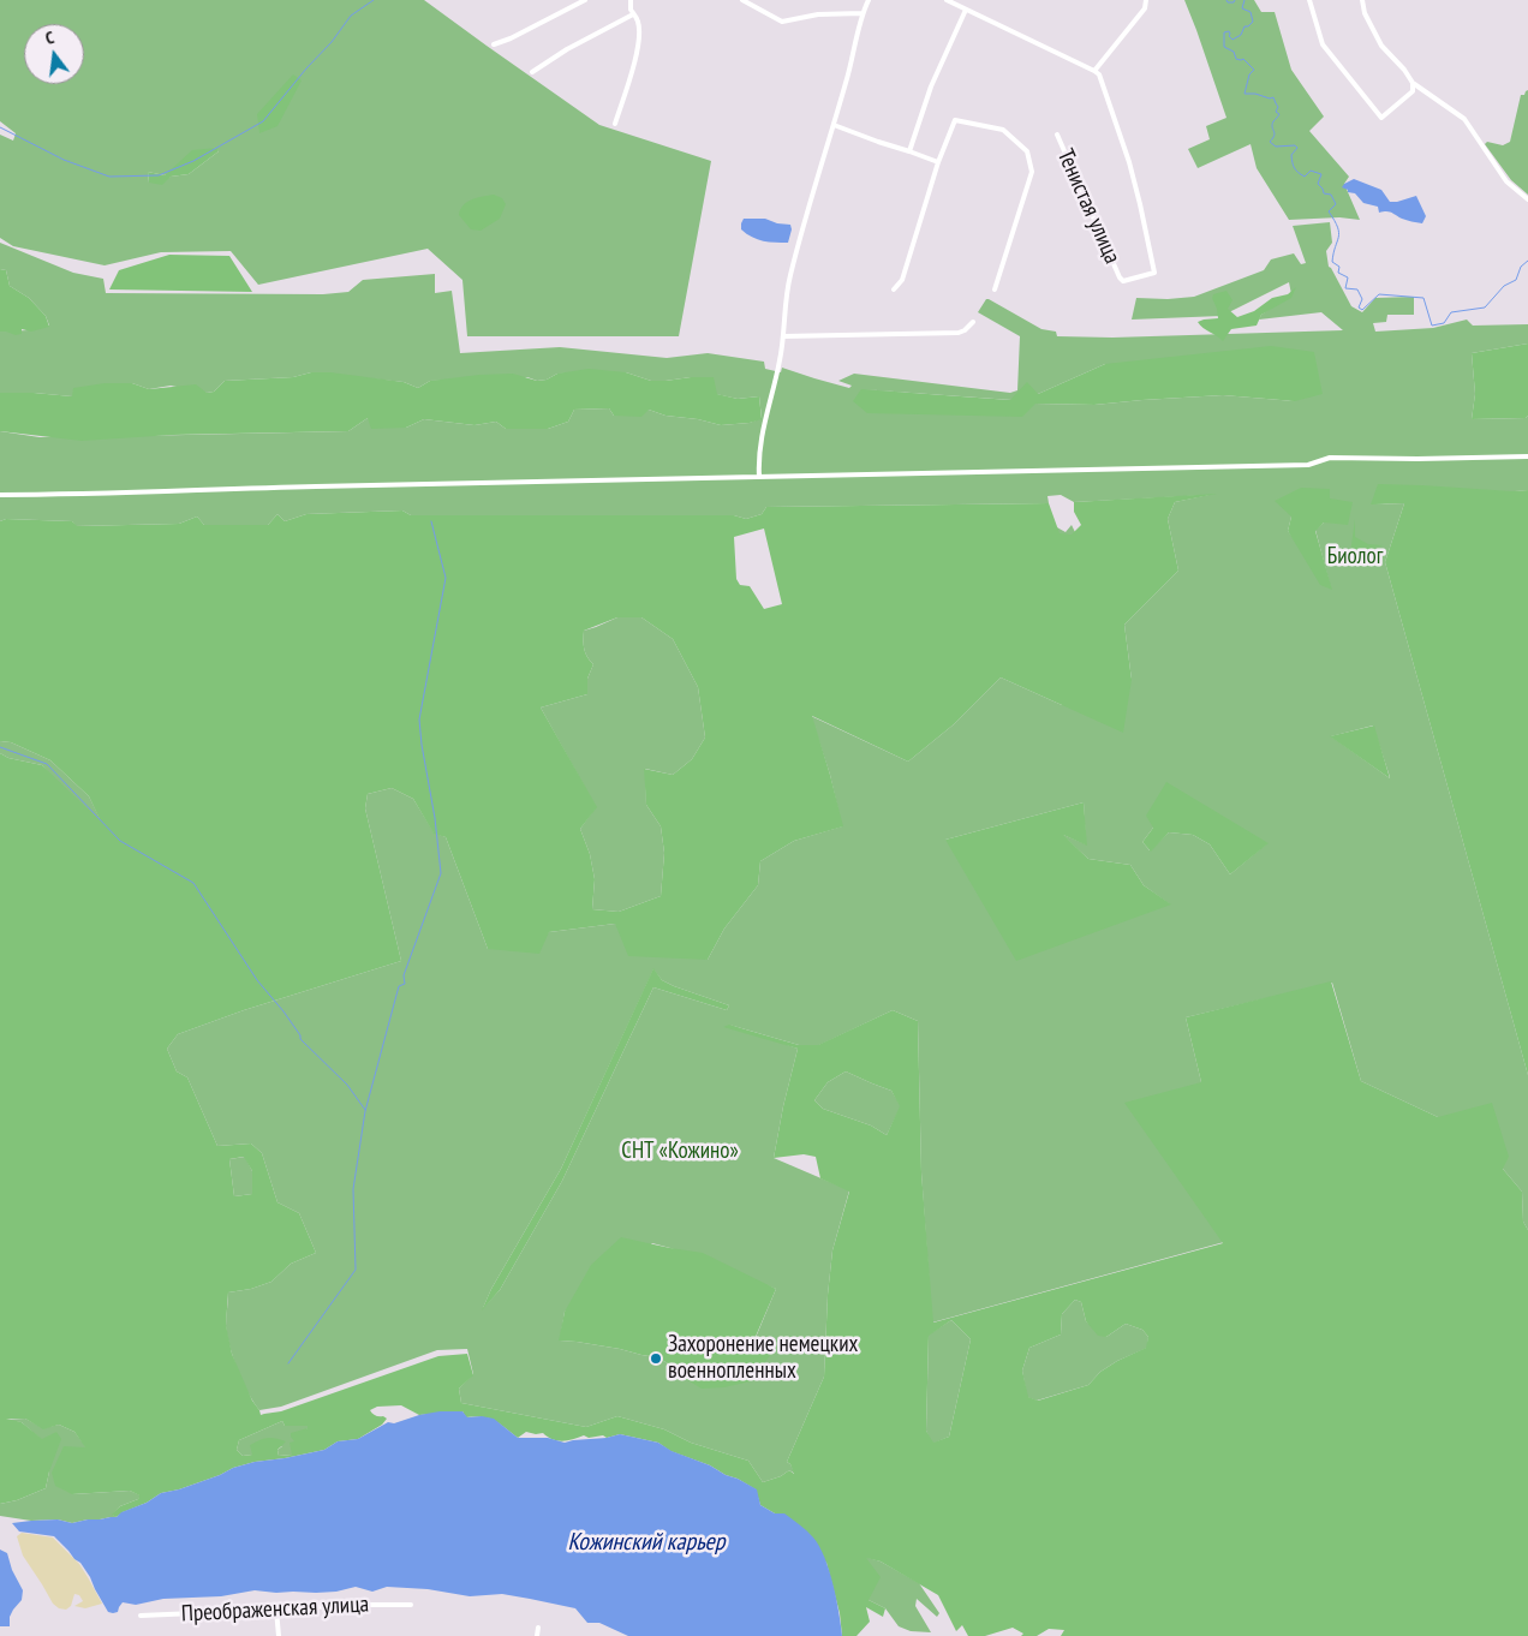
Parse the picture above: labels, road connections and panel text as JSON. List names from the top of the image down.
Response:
{
  "streets": {
    "street": ["Тенистая улица", "Преображенская улица"]
  },
  "water": ["Кожинский карьер"],
  "parks": ["Биолог", "СНТ «Кожино»"],
  "places": ["Захоронение немецких военнопленных"],
  "north": "top"
}
